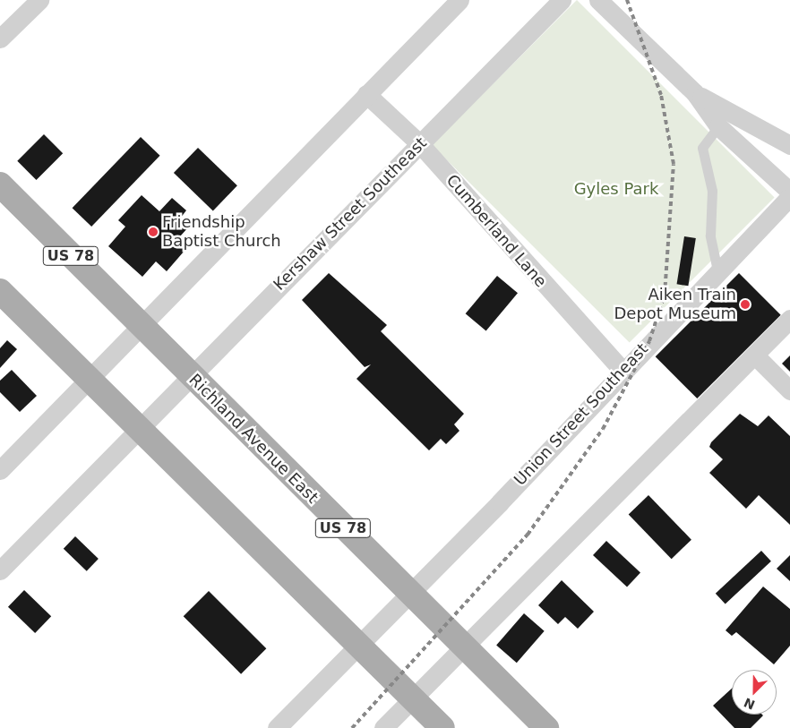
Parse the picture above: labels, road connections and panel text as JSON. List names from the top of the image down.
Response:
{
  "streets": {
    "main road": ["US 78", "Richland Avenue East"],
    "street": ["Kershaw Street Southeast", "Cumberland Lane", "Union Street Southeast"]
  },
  "crossings": [
    ["Kershaw Street Southeast", "Cumberland Lane"],
    ["Kershaw Street Southeast", "Richland Avenue East"],
    ["Cumberland Lane", "Union Street Southeast"],
    ["Union Street Southeast", "Richland Avenue East"]
  ],
  "parks": ["Gyles Park"],
  "places": ["Friendship Baptist Church", "Aiken Train Depot Museum"],
  "north": "bottom left"
}
